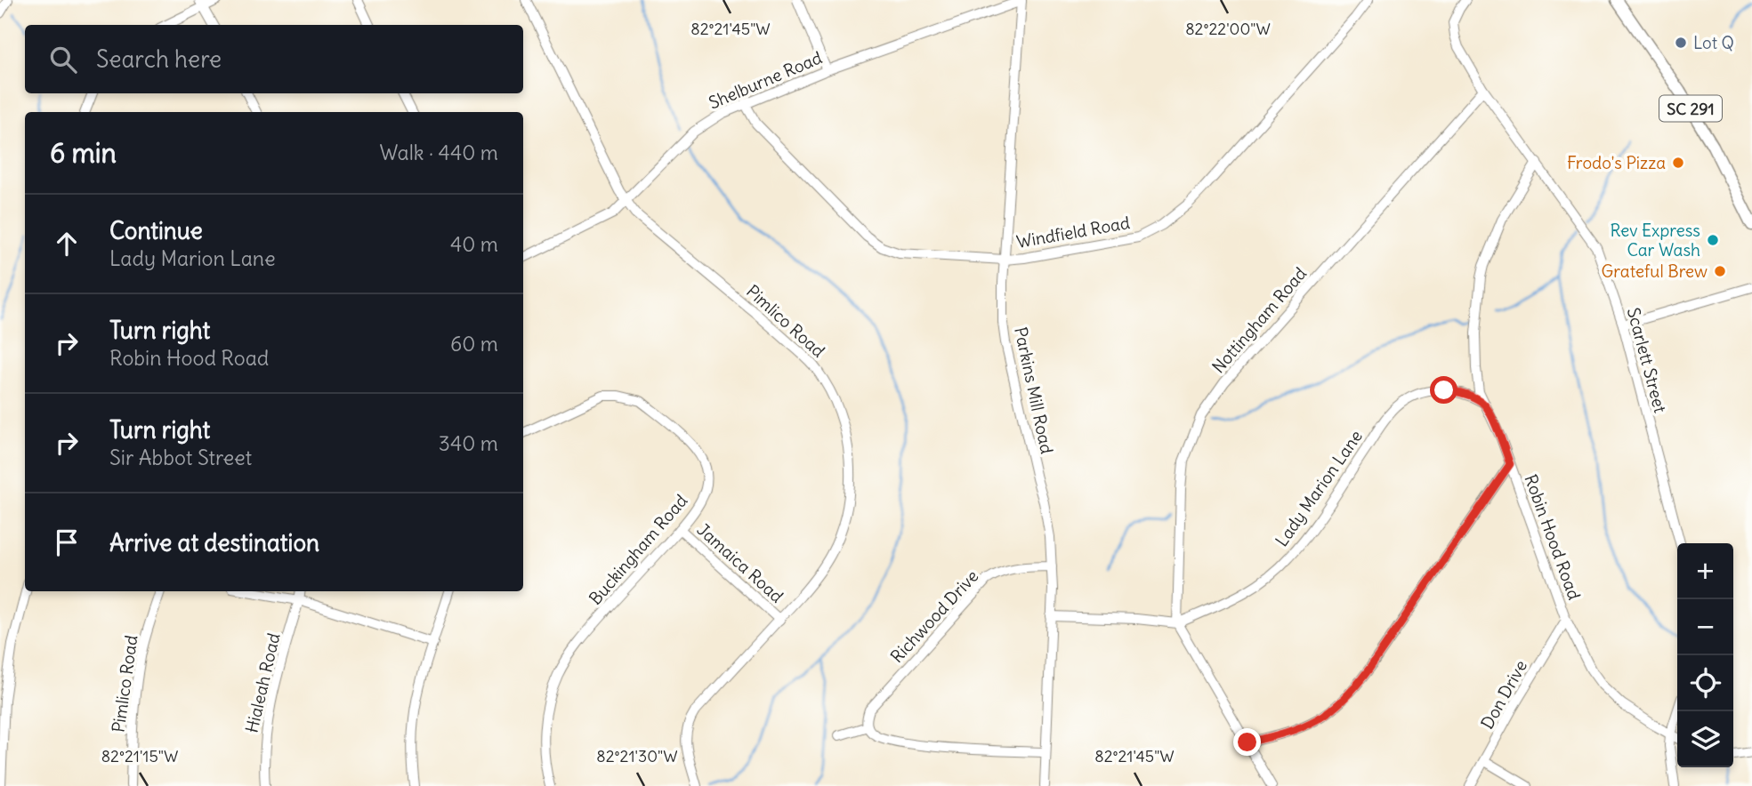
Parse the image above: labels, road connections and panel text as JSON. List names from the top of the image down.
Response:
{
  "streets": {
    "main road": ["SC 291"],
    "street": [
      "Shelburne Road",
      "Windfield Road",
      "Nottingham Road",
      "Pimlico Road",
      "Scarlett Street",
      "Parkins Mill Road",
      "Lady Marion Lane",
      "Robin Hood Road",
      "Buckingham Road",
      "Jamaica Road",
      "Richwood Drive",
      "Hialeah Road",
      "Don Drive"
    ]
  },
  "crossings": [
    ["Shelburne Road", "Windfield Road"],
    ["Shelburne Road", "Pimlico Road"],
    ["Shelburne Road", "Parkins Mill Road"],
    ["Windfield Road", "Parkins Mill Road"],
    ["Nottingham Road", "Scarlett Street"],
    ["Nottingham Road", "Lady Marion Lane"],
    ["Pimlico Road", "Jamaica Road"],
    ["Scarlett Street", "Robin Hood Road"],
    ["Parkins Mill Road", "Richwood Drive"],
    ["Lady Marion Lane", "Robin Hood Road"],
    ["Robin Hood Road", "Don Drive"],
    ["Buckingham Road", "Jamaica Road"]
  ],
  "places": [
    "Lot Q",
    "Frodo's Pizza",
    "Rev Express Car Wash",
    "Grateful Brew"
  ],
  "page": {
    "search": "Search here",
    "heading": ["6 min", "Walk · 440 m"],
    "list": [
      ["Continue", "Lady Marion Lane", "40 m"],
      ["Turn right", "Robin Hood Road", "60 m"],
      ["Turn right", "Sir Abbot Street", "340 m"],
      "Arrive at destination"
    ],
    "map_buttons": ["+", "−"]
  },
  "coordinates": [
    "82°21'45\"W",
    "82°22'00\"W",
    "82°21'15\"W",
    "82°21'30\"W"
  ]
}
